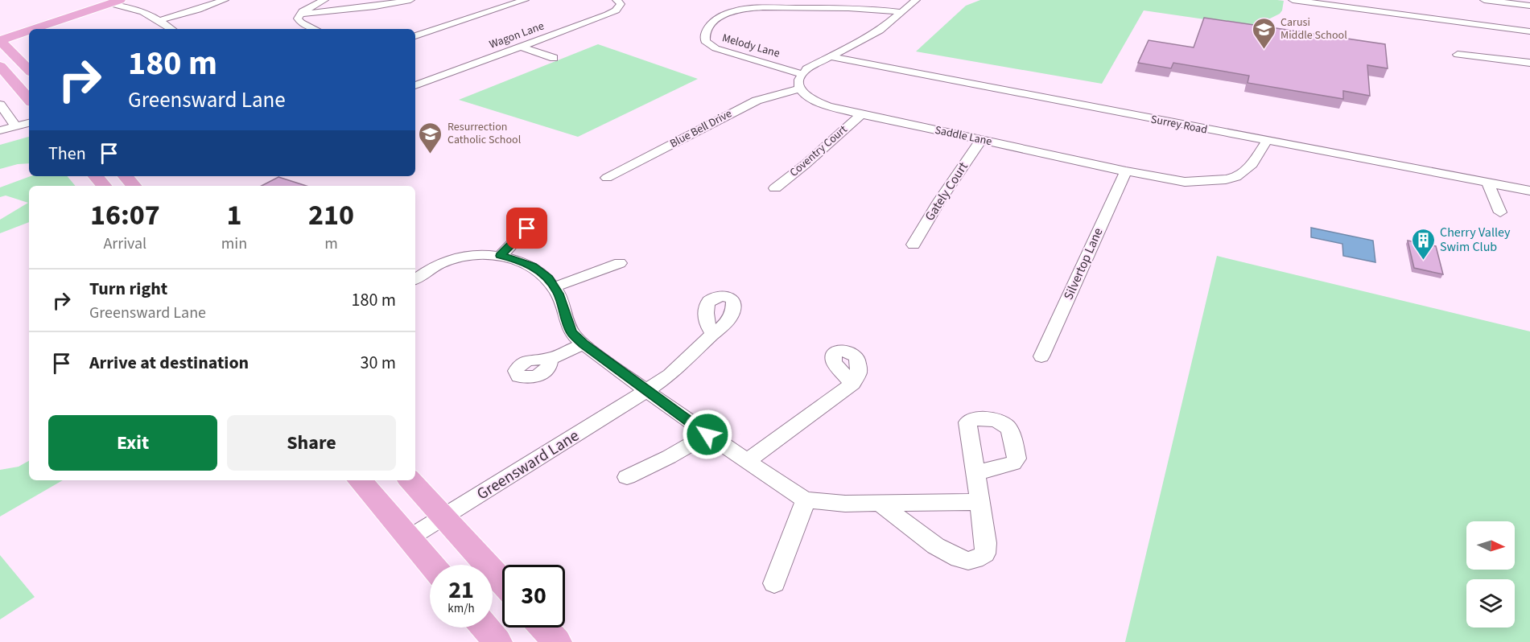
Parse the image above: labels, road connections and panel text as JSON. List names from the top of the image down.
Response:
{
  "streets": {
    "street": [
      "Wagon Lane",
      "Melody Lane",
      "Surrey Road",
      "Blue Bell Drive",
      "Saddle Lane",
      "Coventry Court",
      "Gately Court",
      "Silvertop Lane",
      "Greensward Lane"
    ]
  },
  "crossings": [
    ["Surrey Road", "Saddle Lane"],
    ["Blue Bell Drive", "Saddle Lane"],
    ["Saddle Lane", "Coventry Court"],
    ["Saddle Lane", "Gately Court"],
    ["Saddle Lane", "Silvertop Lane"]
  ],
  "places": {
    "school or university": ["Carusi Middle School", "Resurrection Catholic School"],
    "building": ["Cherry Valley Swim Club"]
  },
  "north": "right",
  "page": {
    "turn": ["180 m", "Greensward Lane"],
    "then": "Then",
    "eta": [
      "16:07",
      "Arrival",
      "1",
      "min",
      "210",
      "m"
    ],
    "list": [
      {
        "name": "Turn right",
        "note": "Greensward Lane",
        "value": "180 m"
      },
      {
        "name": "Arrive at destination",
        "value": "30 m"
      }
    ],
    "buttons": ["Exit", "Share"],
    "speed": "21 km/h",
    "limit": "30"
  }
}
